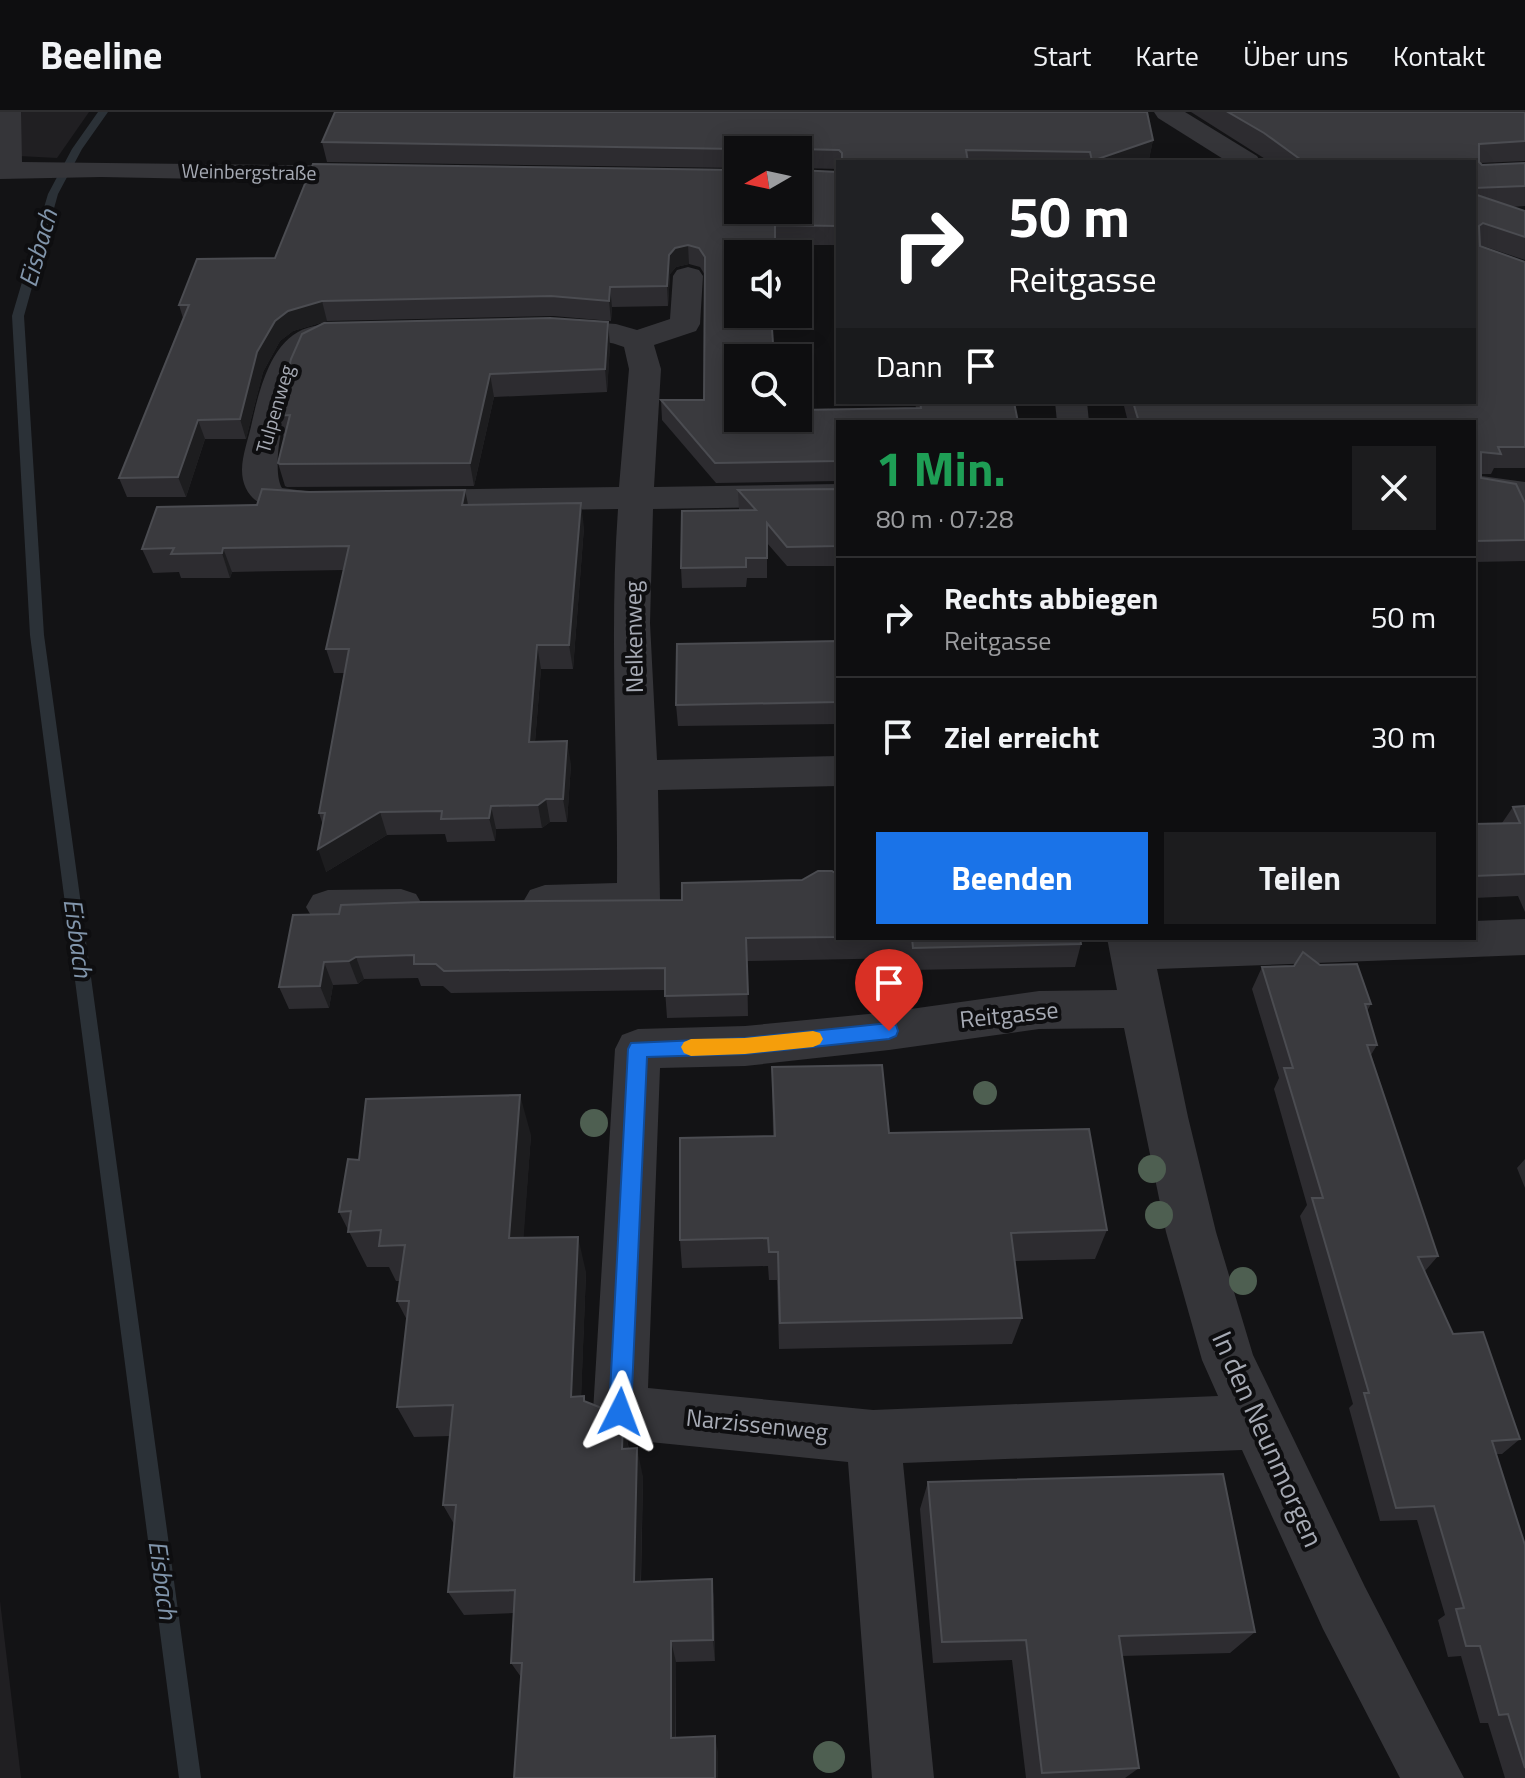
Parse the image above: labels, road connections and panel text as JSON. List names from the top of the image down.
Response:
{
  "streets": {
    "street": [
      "Weinbergstraße",
      "Tulpenweg",
      "Nelkenweg",
      "Reitgasse",
      "Narzissenweg",
      "In den Neunmorgen"
    ]
  },
  "crossings": [
    ["Tulpenweg", "Nelkenweg"],
    ["Reitgasse", "Narzissenweg"],
    ["Reitgasse", "In den Neunmorgen"],
    ["Narzissenweg", "In den Neunmorgen"]
  ],
  "water": ["Eisbach"],
  "north": "left",
  "page": {
    "header": "Beeline",
    "nav": [
      "Start",
      "Karte",
      "Über uns",
      "Kontakt"
    ],
    "turn": ["50 m", "Reitgasse"],
    "then": "Dann",
    "heading": ["1 Min.", "80 m · 07:28"],
    "list": [
      {
        "name": "Rechts abbiegen",
        "note": "Reitgasse",
        "value": "50 m"
      },
      {
        "name": "Ziel erreicht",
        "value": "30 m"
      }
    ],
    "buttons": ["Beenden", "Teilen"]
  }
}
